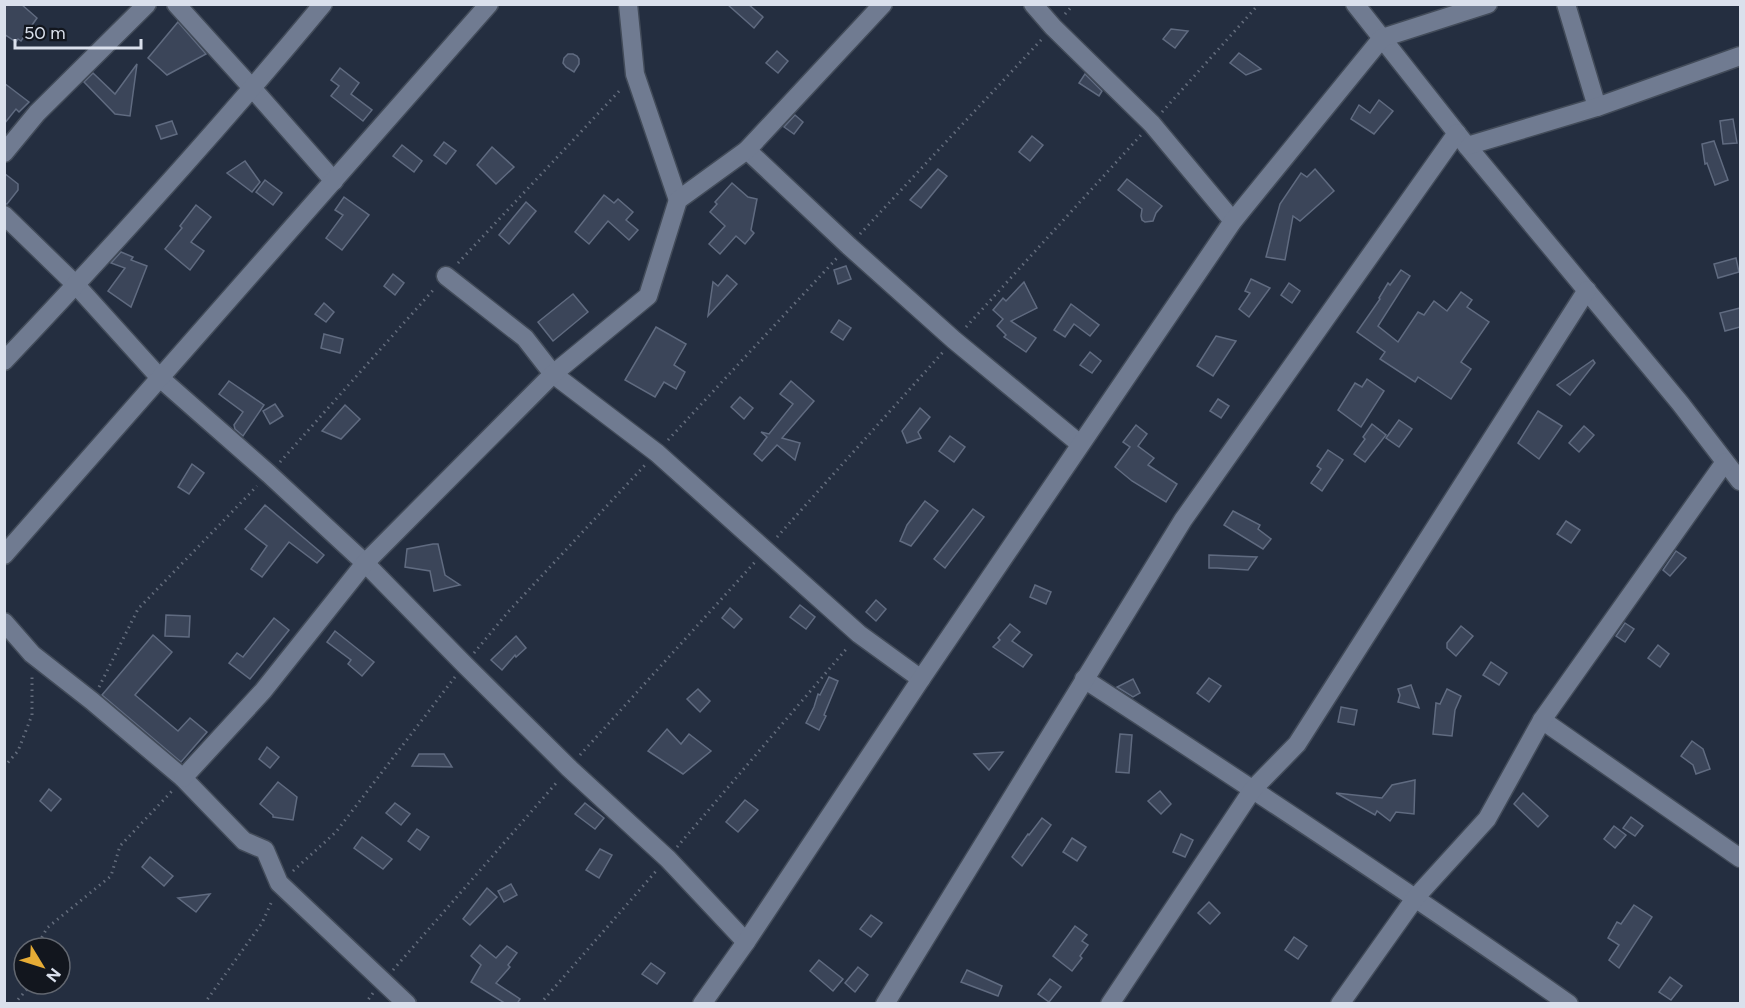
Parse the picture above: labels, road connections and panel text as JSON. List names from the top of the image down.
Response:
{
  "scale_bar": "50 m",
  "north": "bottom right"
}
